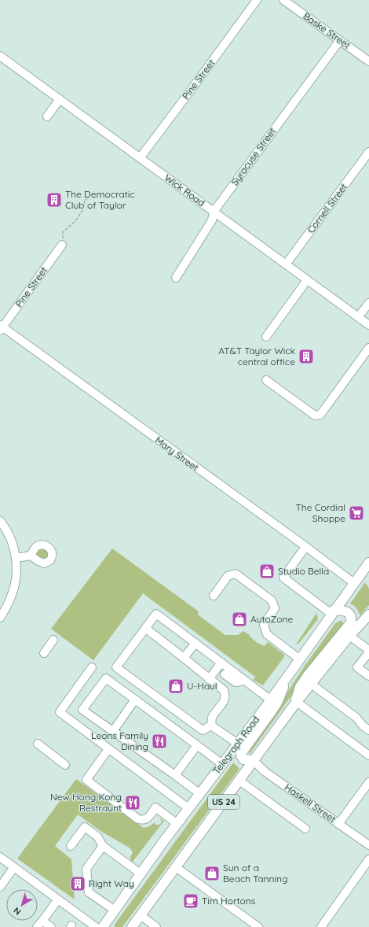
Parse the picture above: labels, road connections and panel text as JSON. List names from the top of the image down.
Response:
{
  "streets": {
    "main road": ["Telegraph Road", "US 24"],
    "street": [
      "Baske Street",
      "Pine Street",
      "Syracuse Street",
      "Wick Road",
      "Cornell Street",
      "Mary Street",
      "Haskell Street"
    ]
  },
  "crossings": [
    ["Baske Street", "Syracuse Street"],
    ["Pine Street", "Wick Road"],
    ["Pine Street", "Mary Street"],
    ["Syracuse Street", "Wick Road"],
    ["Wick Road", "Cornell Street"],
    ["Mary Street", "Telegraph Road"],
    ["US 24", "Haskell Street"]
  ],
  "places": {
    "building": ["The Democratic Club of Taylor", "AT&T Taylor Wick central office", "Right Way"],
    "supermarket": ["The Cordial Shoppe"],
    "shop": [
      "Studio Bella",
      "AutoZone",
      "U-Haul",
      "Sun of a Beach Tanning"
    ],
    "restaurant": ["Leons Family Dining", "New Hong Kong Restraunt"],
    "cafe": ["Tim Hortons"]
  },
  "north": "bottom left"
}
